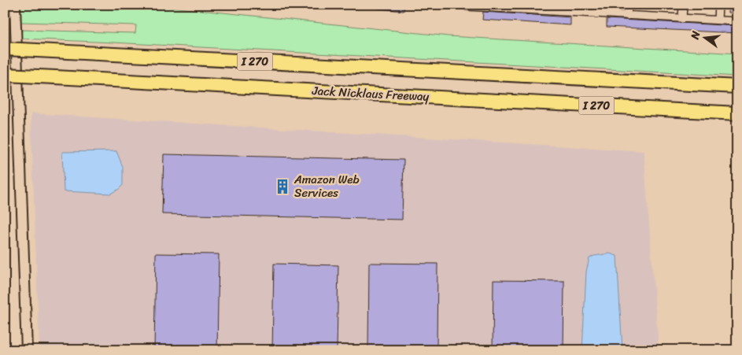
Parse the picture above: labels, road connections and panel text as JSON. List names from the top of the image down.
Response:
{
  "streets": {
    "highway": ["I 270", "Jack Nicklaus Freeway"]
  },
  "places": {
    "building": ["Amazon Web Services"]
  },
  "north": "left"
}
